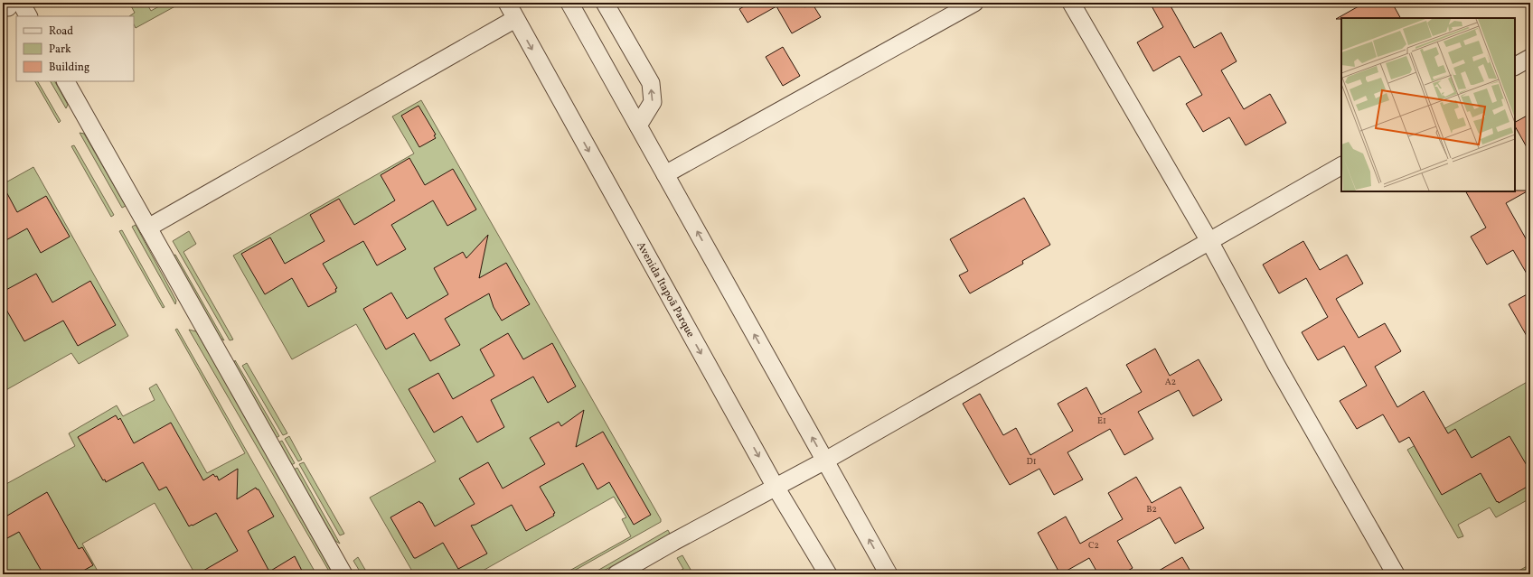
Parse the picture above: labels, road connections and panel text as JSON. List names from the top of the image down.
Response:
{
  "streets": {
    "street": ["Avenida Itapoã Parque"]
  },
  "house_numbers": [
    "A2",
    "E1",
    "D1",
    "B2",
    "C2"
  ],
  "legend": ["Road", "Park", "Building"]
}
